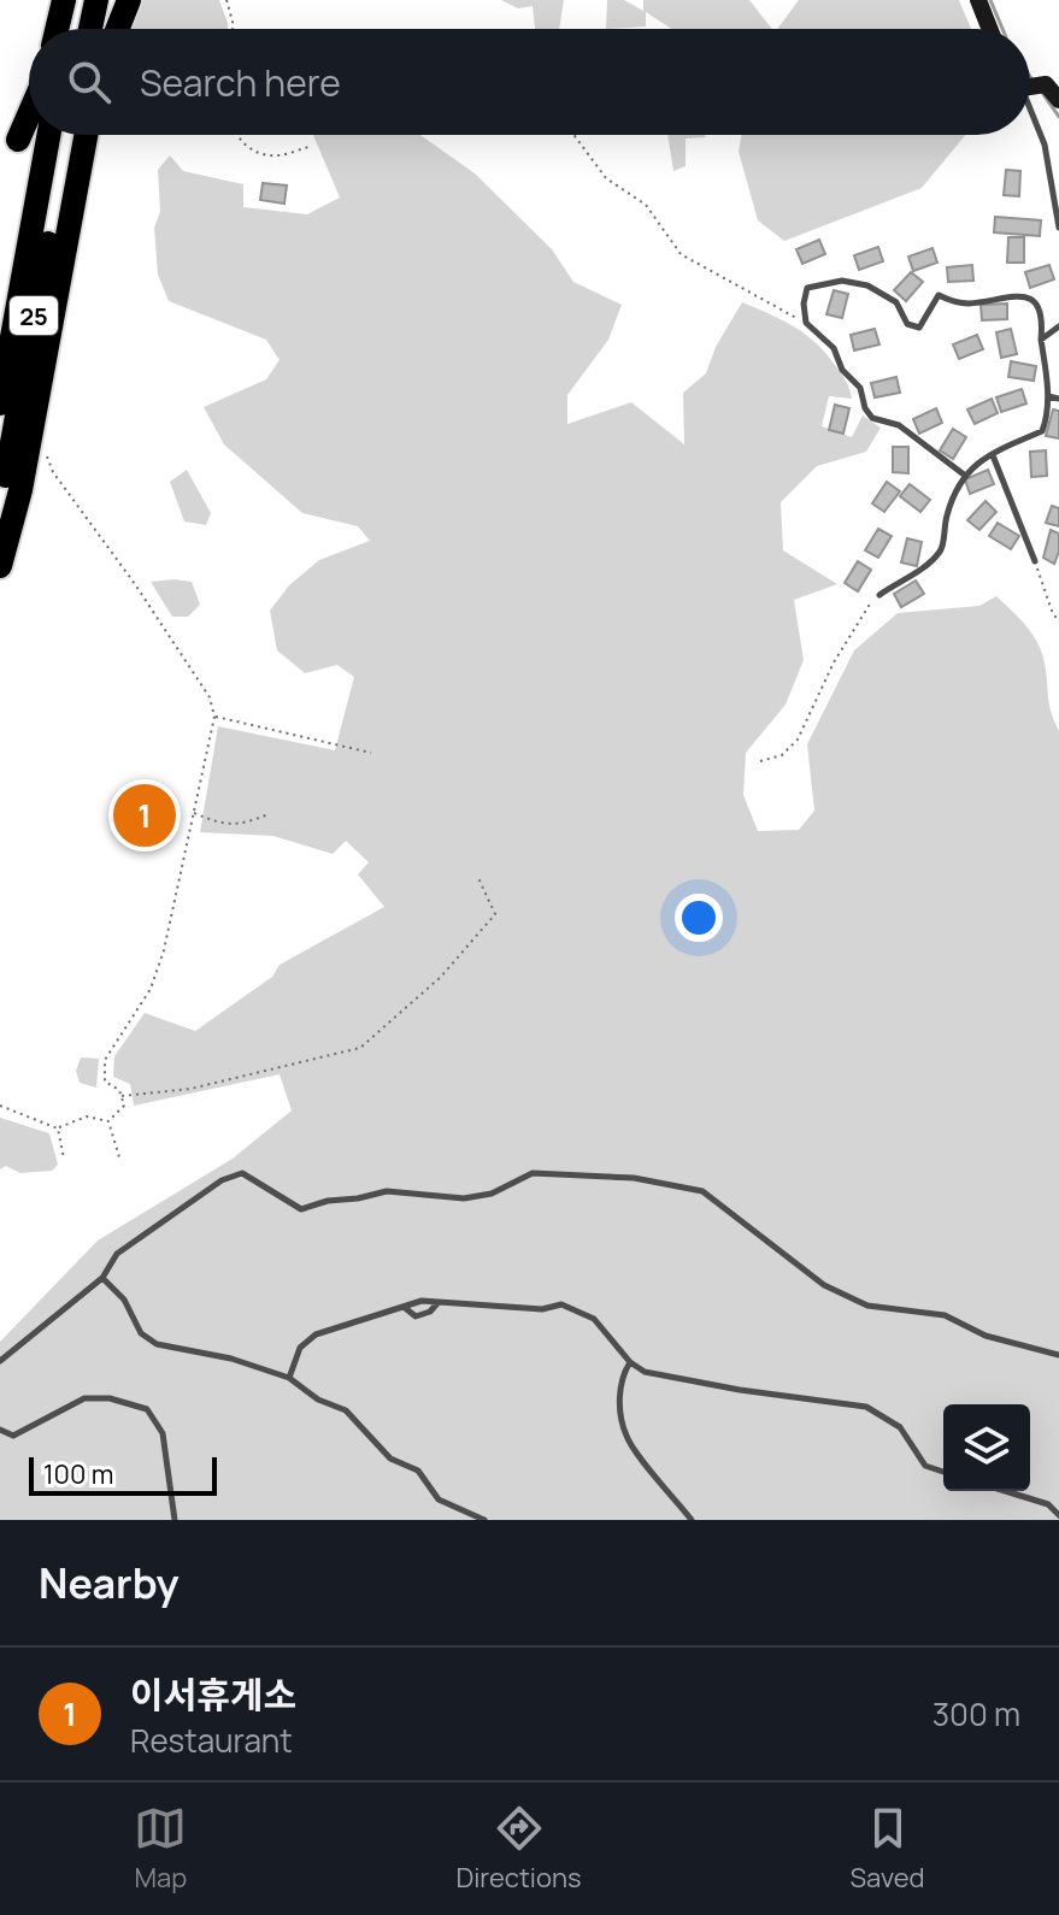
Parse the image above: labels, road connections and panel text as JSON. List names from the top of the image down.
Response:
{
  "streets": {
    "highway": ["25"]
  },
  "scale_bar": "100 m",
  "page": {
    "search": "Search here",
    "pins": "1",
    "scale": "100 m",
    "heading": "Nearby",
    "list": [
      {
        "mark": "1",
        "name": "이서휴게소",
        "note": "Restaurant",
        "value": "300 m"
      }
    ],
    "nav": ["Map", "Directions", "Saved"]
  }
}
